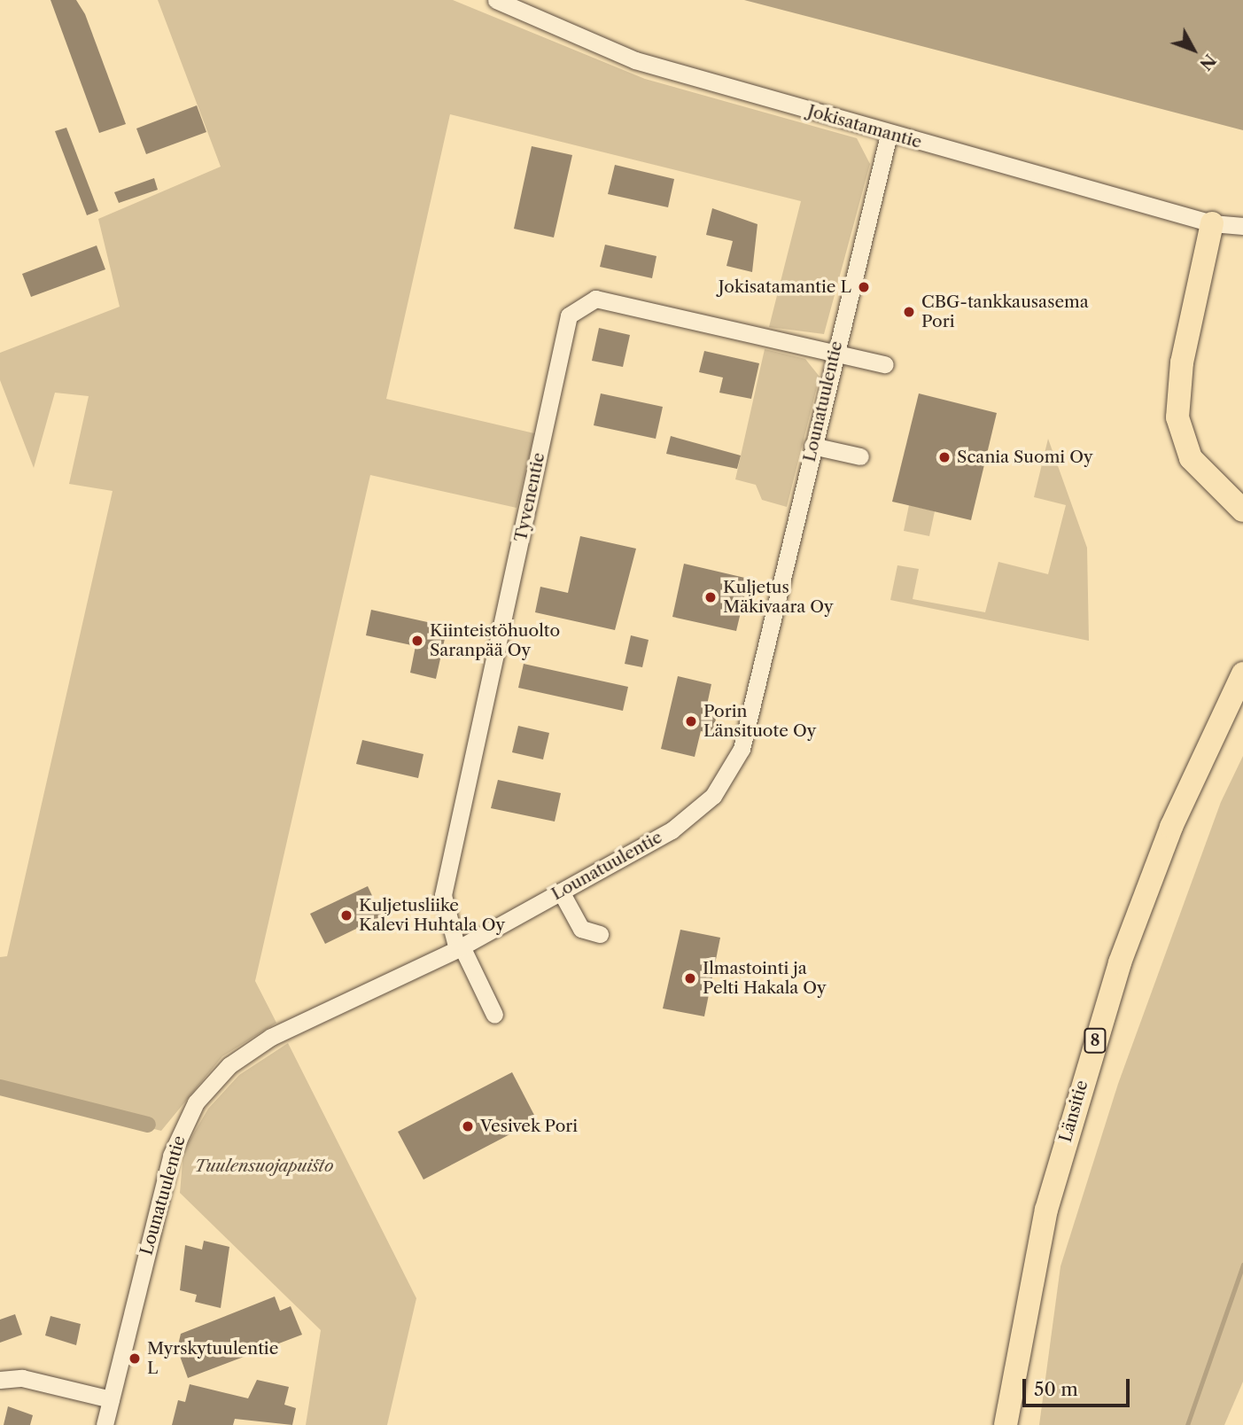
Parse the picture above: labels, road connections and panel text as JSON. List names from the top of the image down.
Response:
{
  "streets": {
    "highway": ["8", "Länsitie"],
    "street": ["Jokisatamantie", "Lounatuulentie", "Tyvenentie"]
  },
  "crossings": [
    ["Jokisatamantie", "Lounatuulentie"],
    ["Lounatuulentie", "Tyvenentie"]
  ],
  "parks": ["Tuulensuojapuisto"],
  "places": [
    "Jokisatamantie L",
    "CBG-tankkausasema Pori",
    "Scania Suomi Oy",
    "Kuljetus Mäkivaara Oy",
    "Kiinteistöhuolto Saranpää Oy",
    "Porin Länsituote Oy",
    "Kuljetusliike Kalevi Huhtala Oy",
    "Ilmastointi ja Pelti Hakala Oy",
    "Vesivek Pori",
    "Myrskytuulentie L"
  ],
  "scale_bar": "50 m",
  "north": "bottom right"
}
